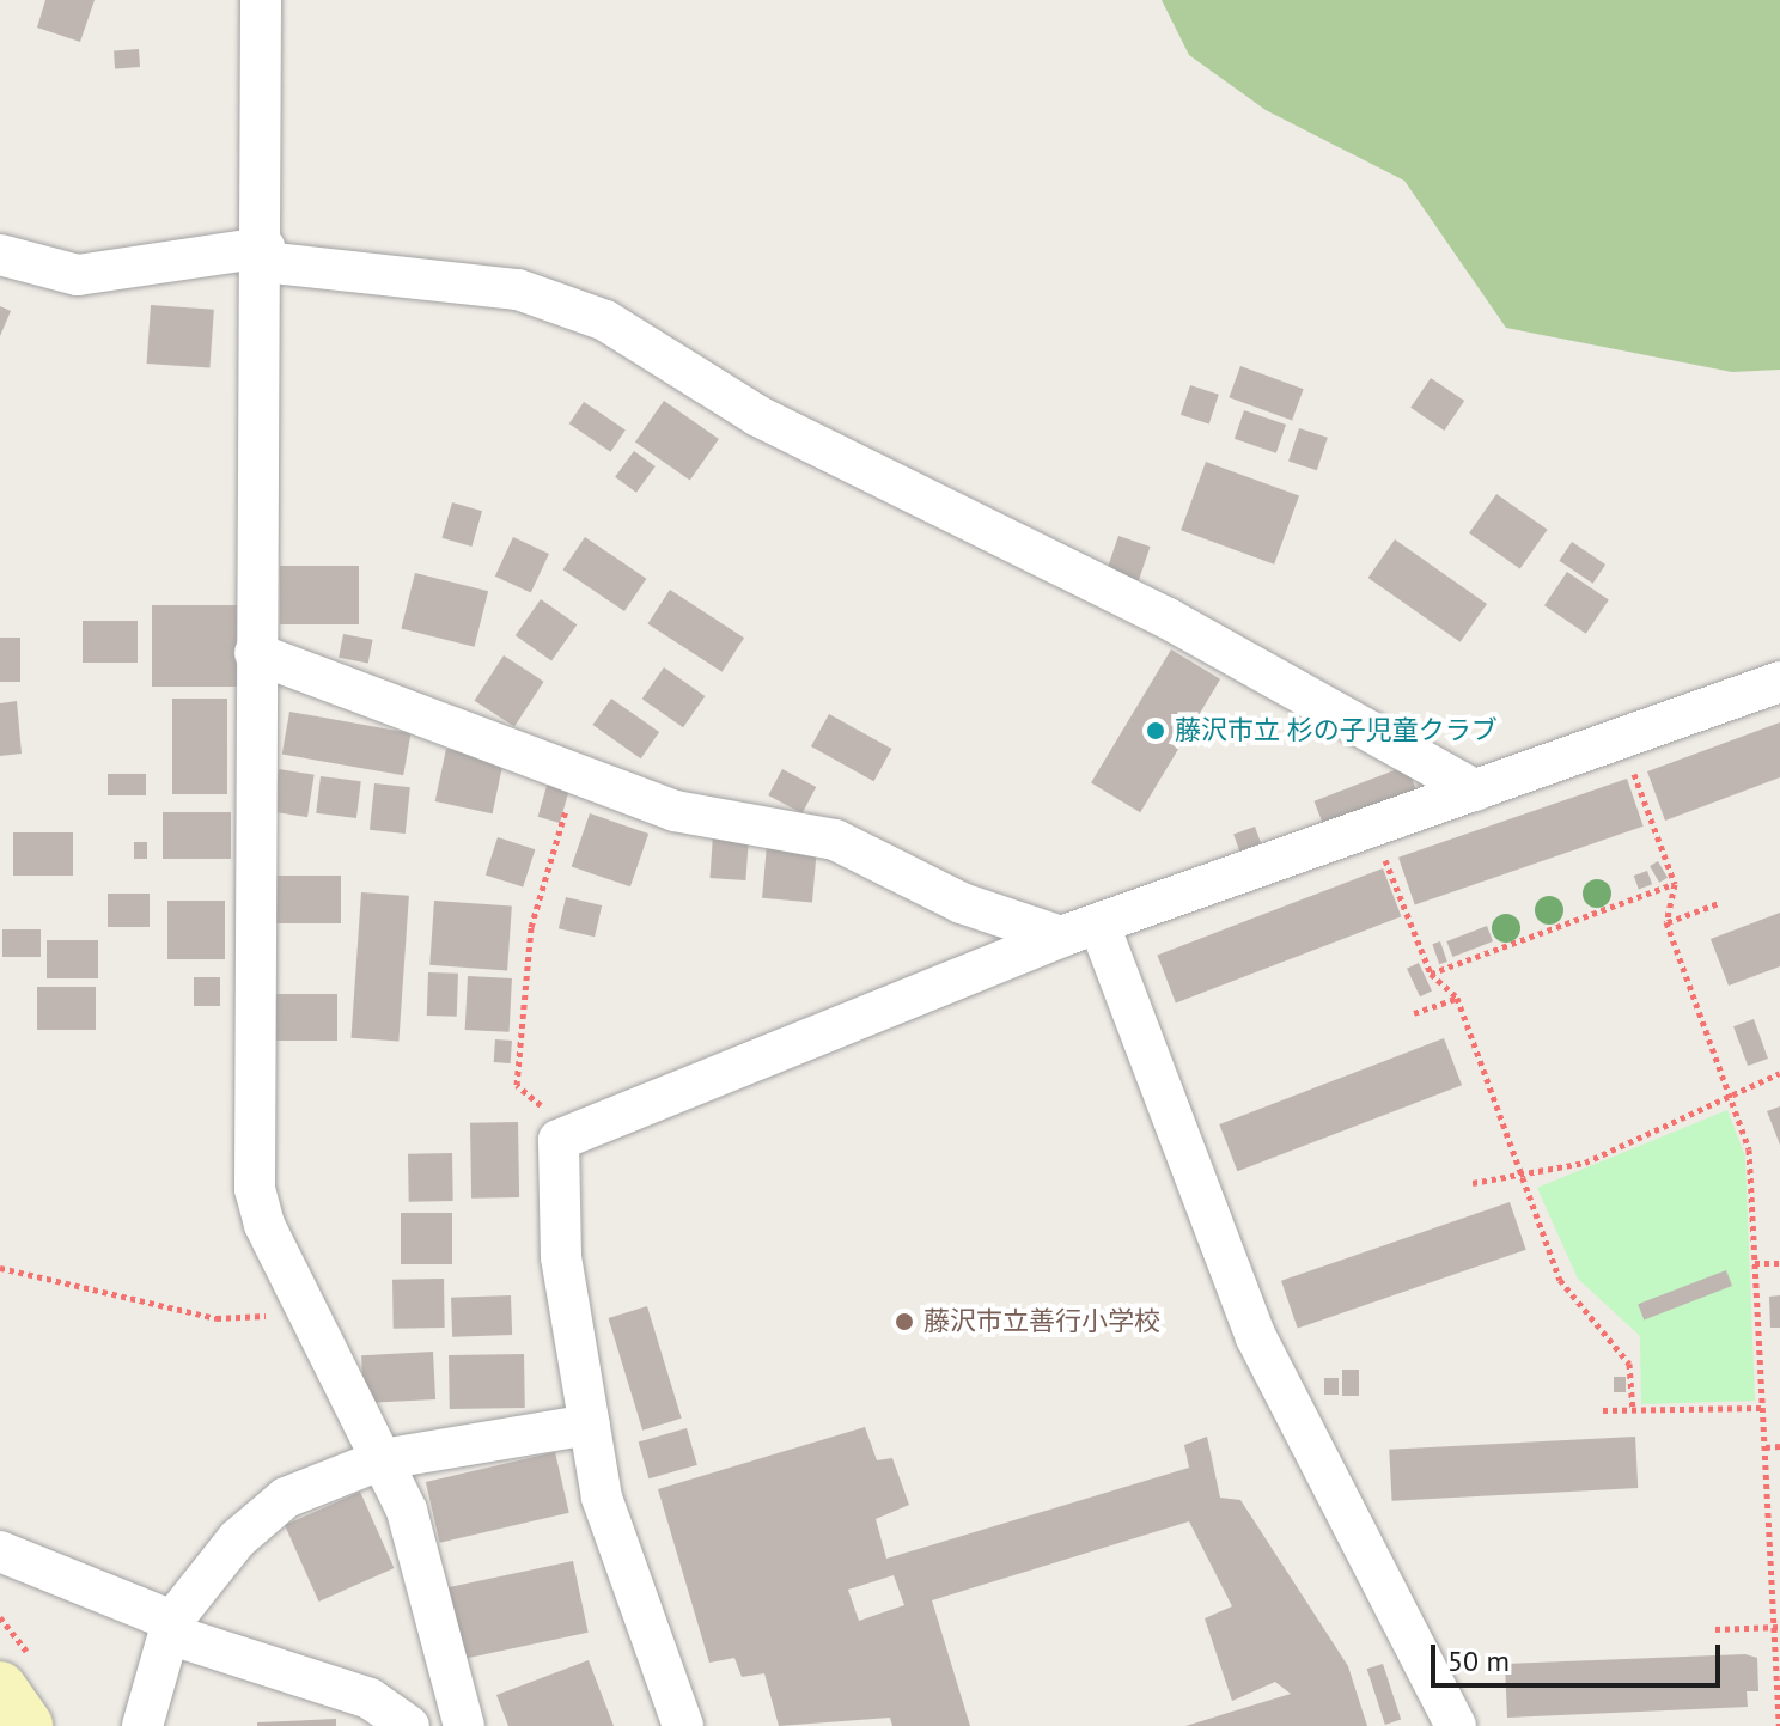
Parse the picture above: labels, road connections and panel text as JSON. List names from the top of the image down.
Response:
{
  "places": ["藤沢市立 杉の子児童クラブ", "藤沢市立善行小学校"],
  "scale_bar": "50 m"
}
